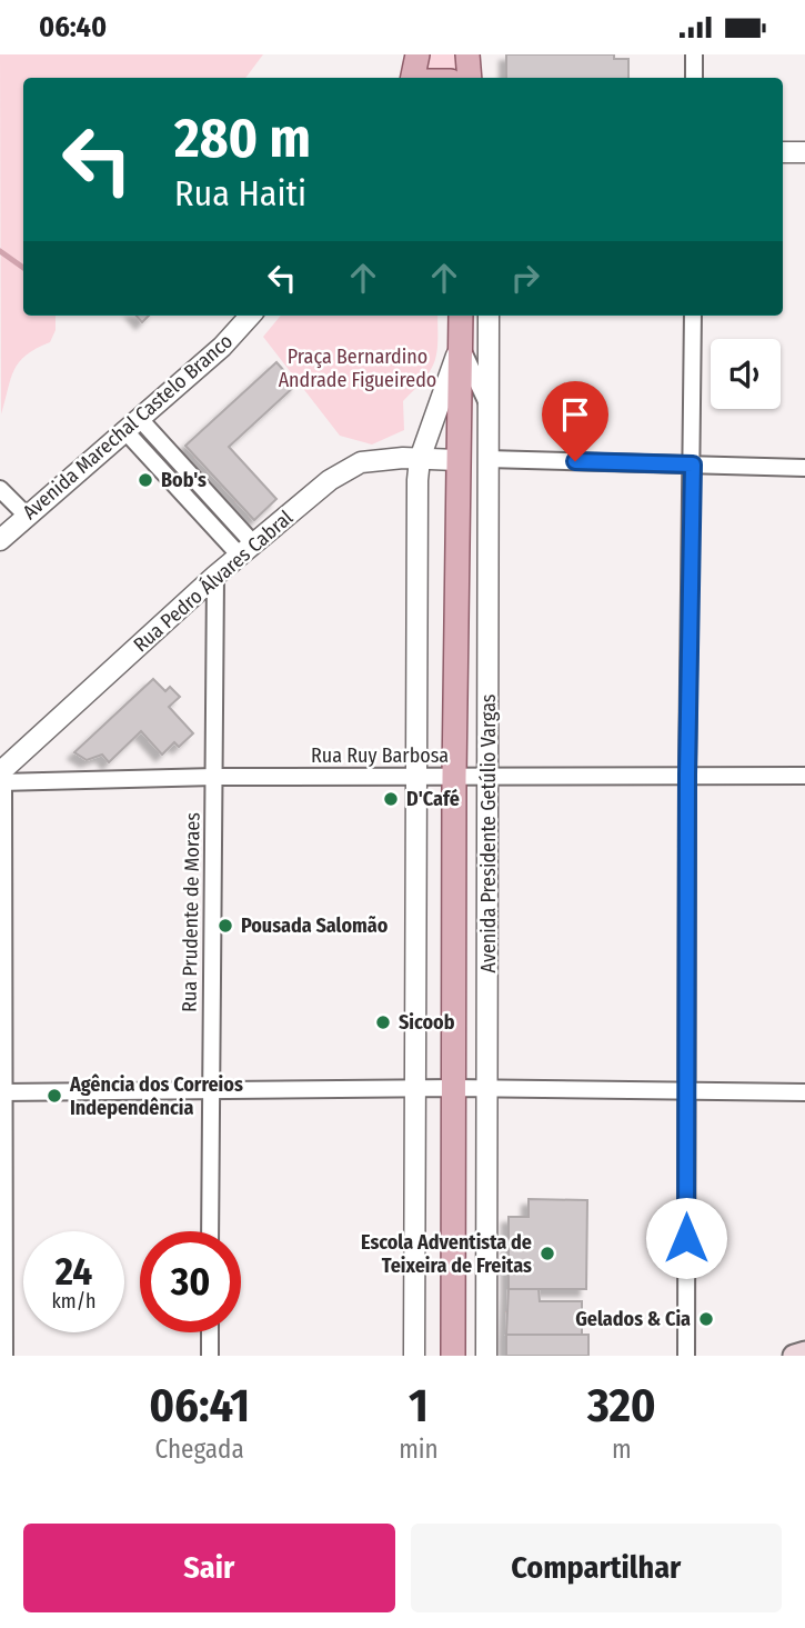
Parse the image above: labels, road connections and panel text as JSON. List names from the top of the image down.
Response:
{
  "streets": {
    "main road": ["Avenida Presidente Getúlio Vargas"],
    "street": [
      "Avenida Marechal Castelo Branco",
      "Rua Pedro Álvares Cabral",
      "Rua Ruy Barbosa",
      "Rua Prudente de Moraes"
    ]
  },
  "crossings": [
    ["Rua Pedro Álvares Cabral", "Rua Ruy Barbosa"],
    ["Rua Pedro Álvares Cabral", "Avenida Presidente Getúlio Vargas"],
    ["Rua Pedro Álvares Cabral", "Rua Prudente de Moraes"],
    ["Rua Ruy Barbosa", "Avenida Presidente Getúlio Vargas"],
    ["Rua Ruy Barbosa", "Rua Prudente de Moraes"]
  ],
  "parks": ["Praça Bernardino Andrade Figueiredo"],
  "places": [
    "Bob's",
    "D'Café",
    "Pousada Salomão",
    "Sicoob",
    "Agência dos Correios Independência",
    "Escola Adventista de Teixeira de Freitas",
    "Gelados & Cia"
  ],
  "page": {
    "status": "06:40",
    "turn": ["280 m", "Rua Haiti"],
    "speed": "24 km/h",
    "limit": "30",
    "eta": [
      "06:41",
      "Chegada",
      "1",
      "min",
      "320",
      "m"
    ],
    "buttons": ["Sair", "Compartilhar"]
  }
}
